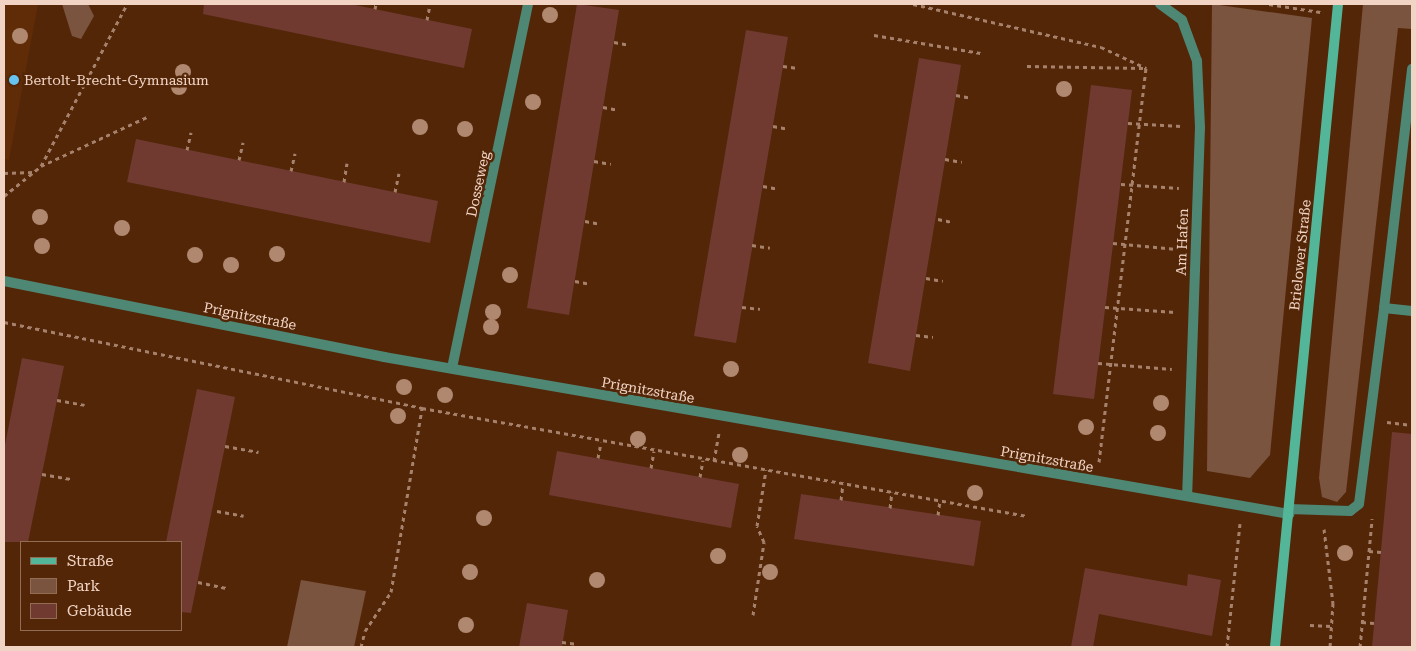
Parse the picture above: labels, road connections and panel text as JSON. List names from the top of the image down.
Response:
{
  "streets": {
    "main road": ["Brielower Straße"],
    "street": ["Dosseweg", "Am Hafen", "Prignitzstraße"]
  },
  "crossings": [
    ["Dosseweg", "Prignitzstraße"],
    ["Am Hafen", "Prignitzstraße"],
    ["Brielower Straße", "Prignitzstraße"]
  ],
  "places": ["Bertolt-Brecht-Gymnasium"],
  "legend": ["Straße", "Park", "Gebäude"]
}
